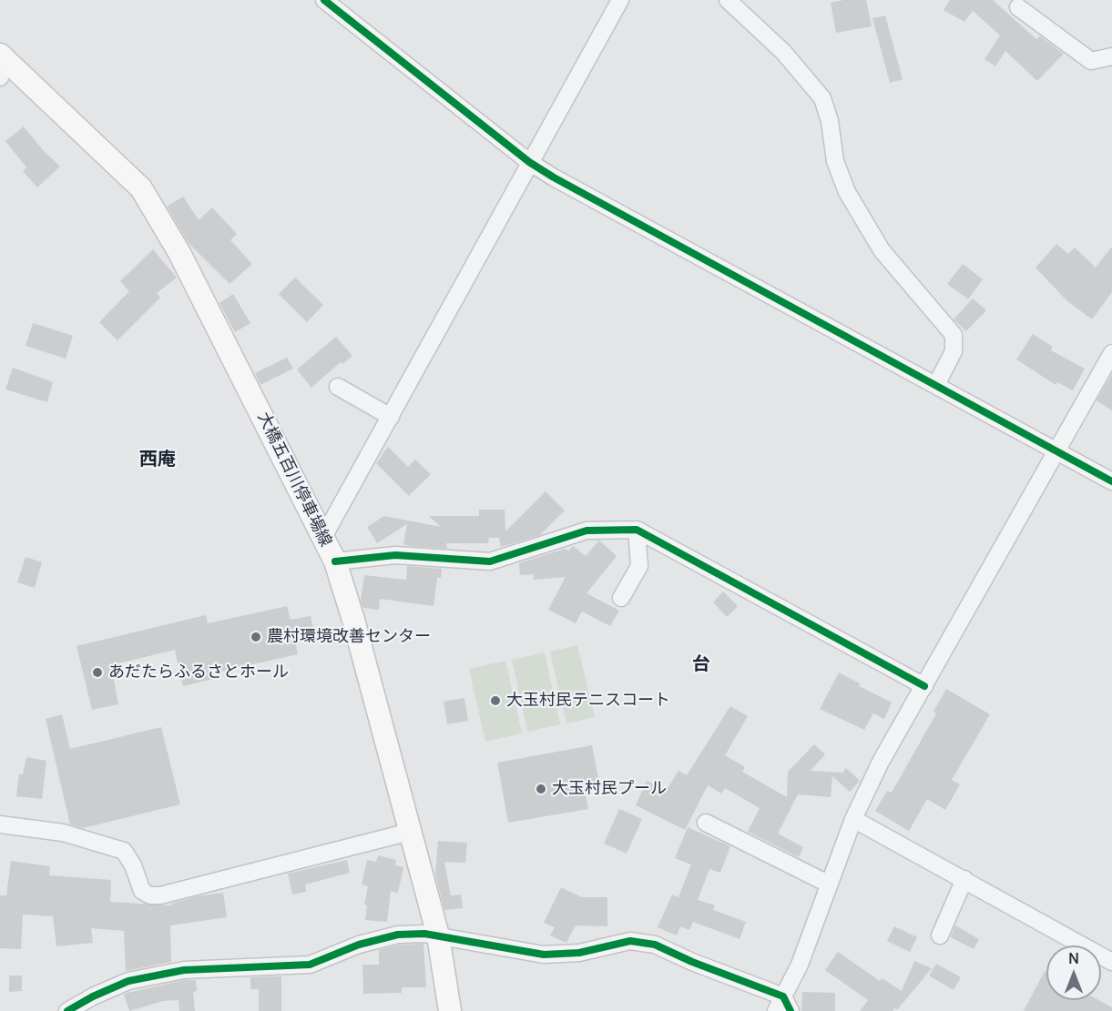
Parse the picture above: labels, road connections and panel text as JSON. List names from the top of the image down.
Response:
{
  "streets": {
    "main road": ["大橋五百川停車場線"]
  },
  "districts": ["西庵", "台"],
  "places": [
    "農村環境改善センター",
    "あだたらふるさとホール",
    "大玉村民テニスコート",
    "大玉村民プール"
  ],
  "north": "top"
}
